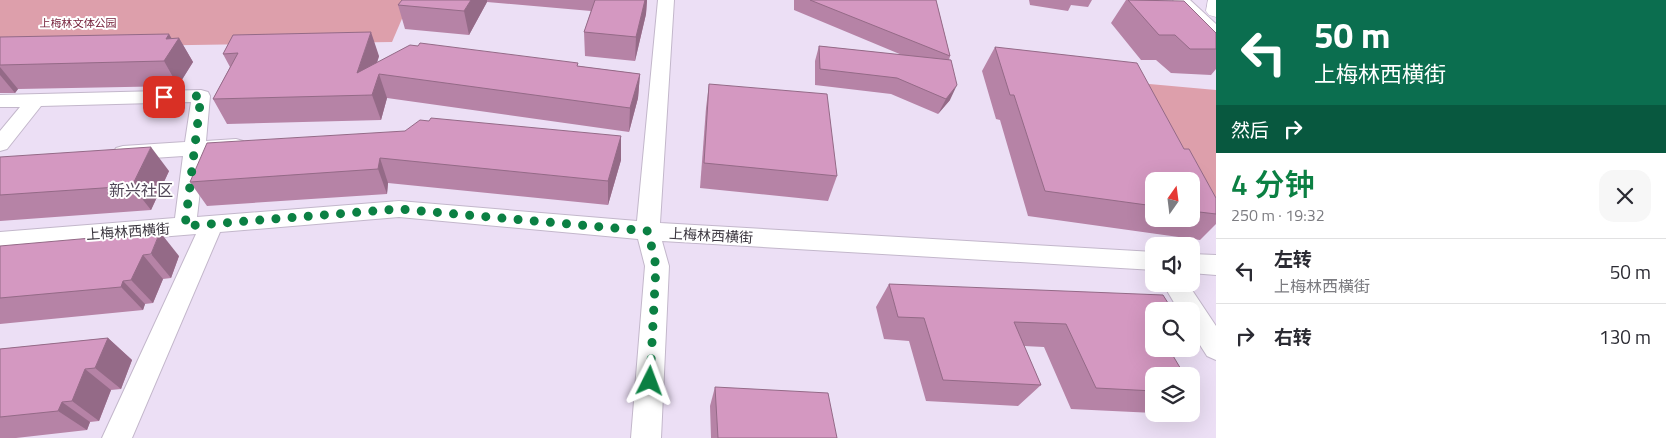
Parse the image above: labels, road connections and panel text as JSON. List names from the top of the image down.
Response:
{
  "streets": {
    "street": ["上梅林西横街"]
  },
  "districts": ["新兴社区"],
  "parks": ["上梅林文体公园"],
  "north": "top",
  "page": {
    "turn": ["50 m", "上梅林西横街"],
    "then": "然后",
    "heading": ["4 分钟", "250 m · 19:32"],
    "list": [
      {
        "name": "左转",
        "note": "上梅林西横街",
        "value": "50 m"
      },
      {
        "name": "右转",
        "value": "130 m"
      }
    ]
  }
}
